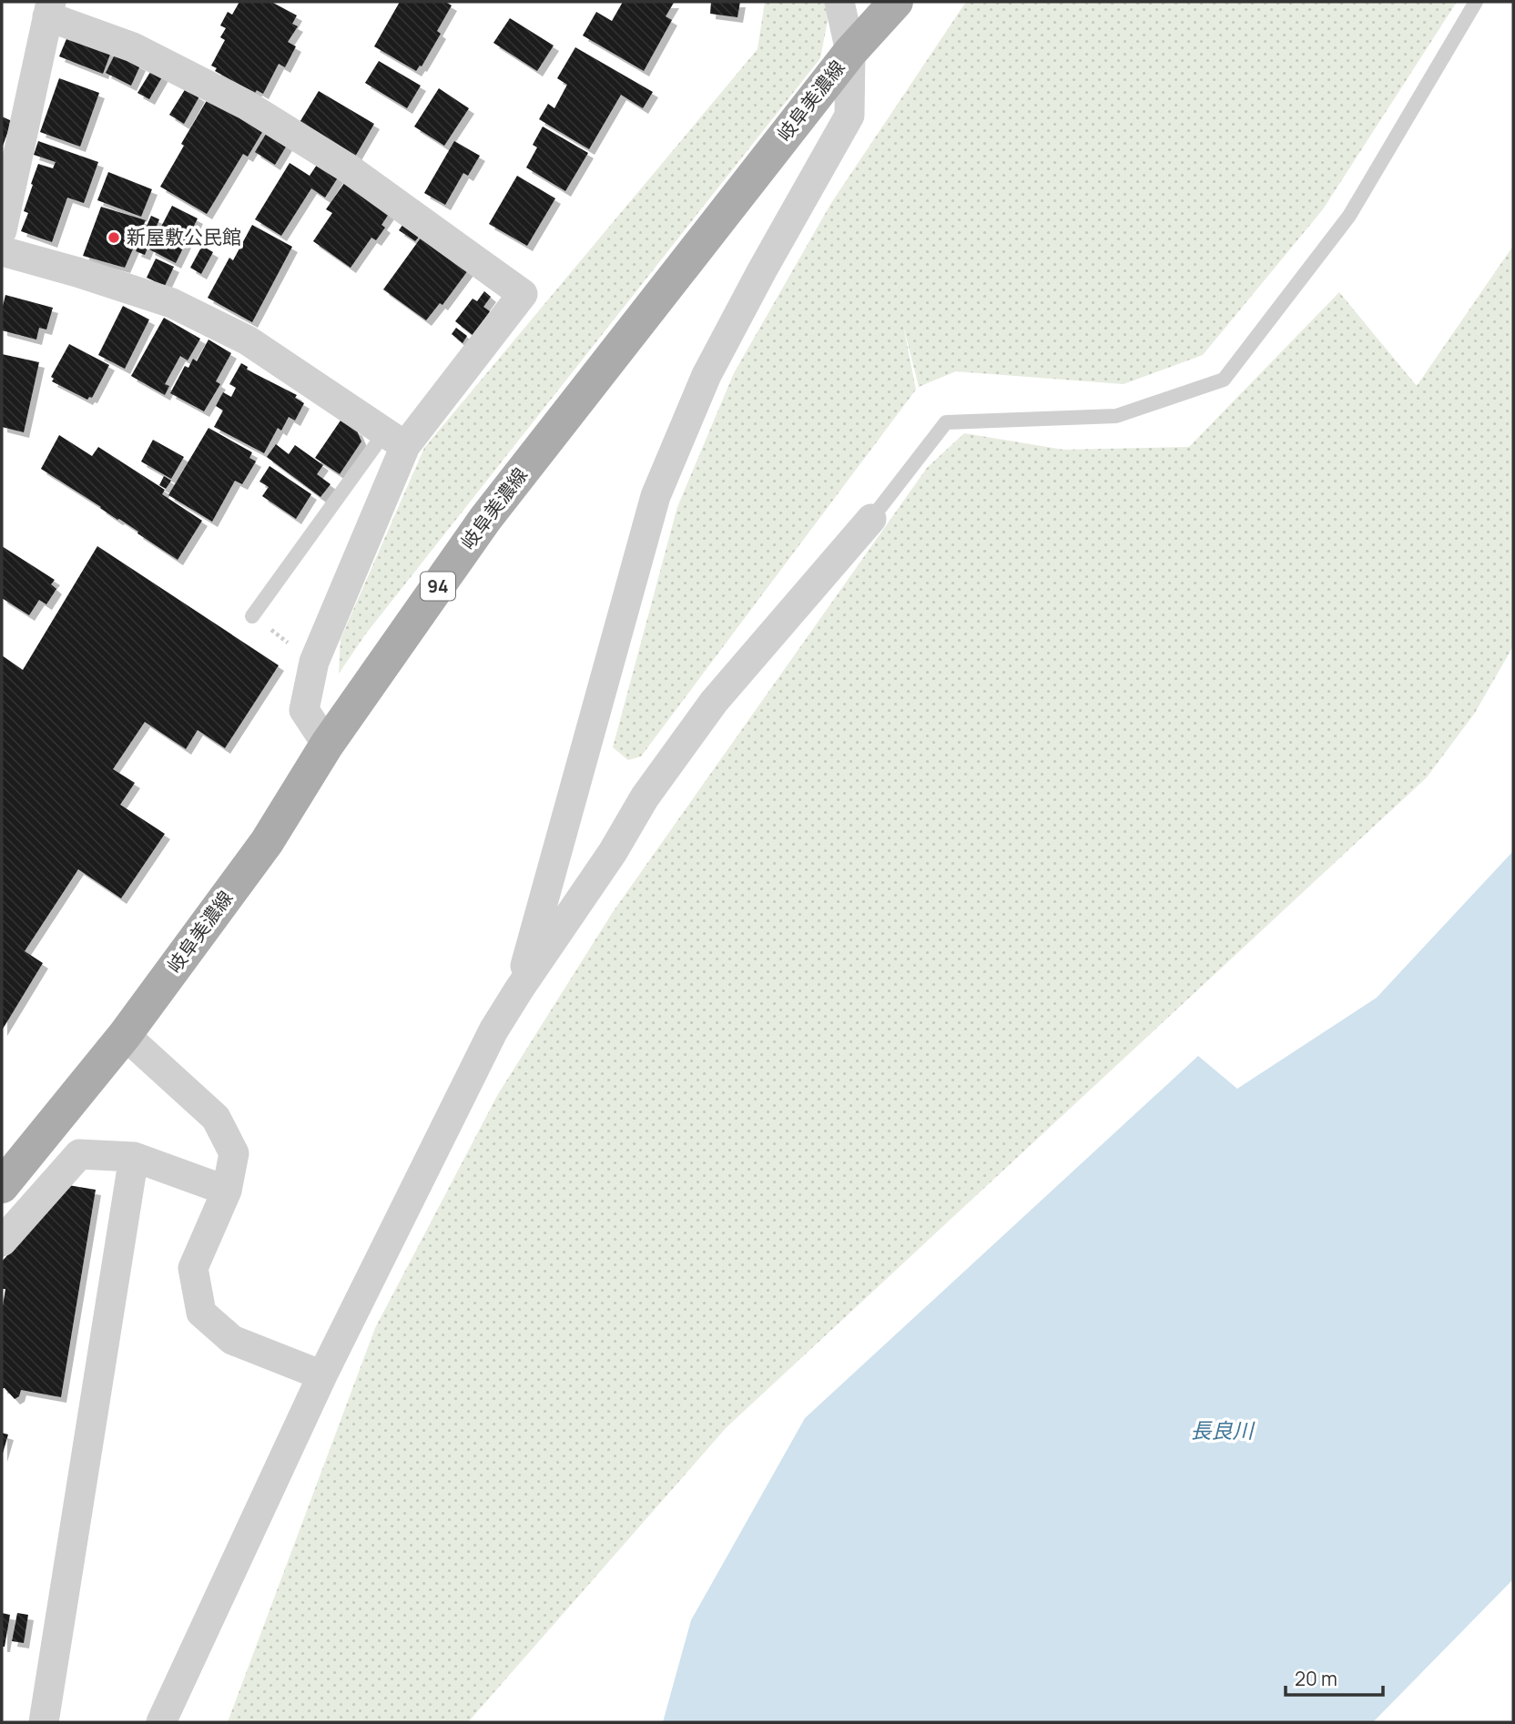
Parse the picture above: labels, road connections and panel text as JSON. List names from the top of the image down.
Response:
{
  "streets": {
    "main road": ["岐阜美濃線", "94"]
  },
  "water": ["長良川"],
  "places": ["新屋敷公民館"],
  "scale_bar": "20 m"
}
